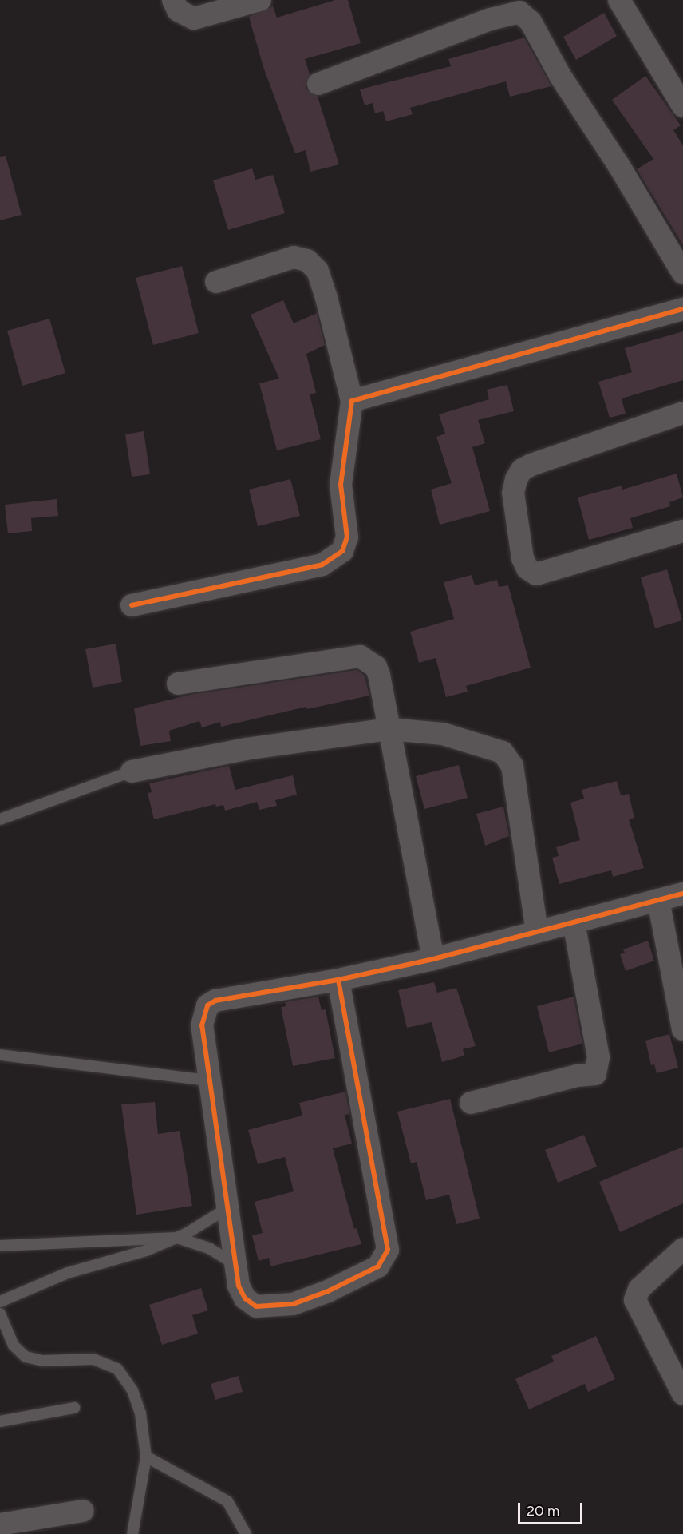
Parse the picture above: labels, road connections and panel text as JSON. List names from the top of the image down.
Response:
{
  "scale_bar": "20 m"
}
